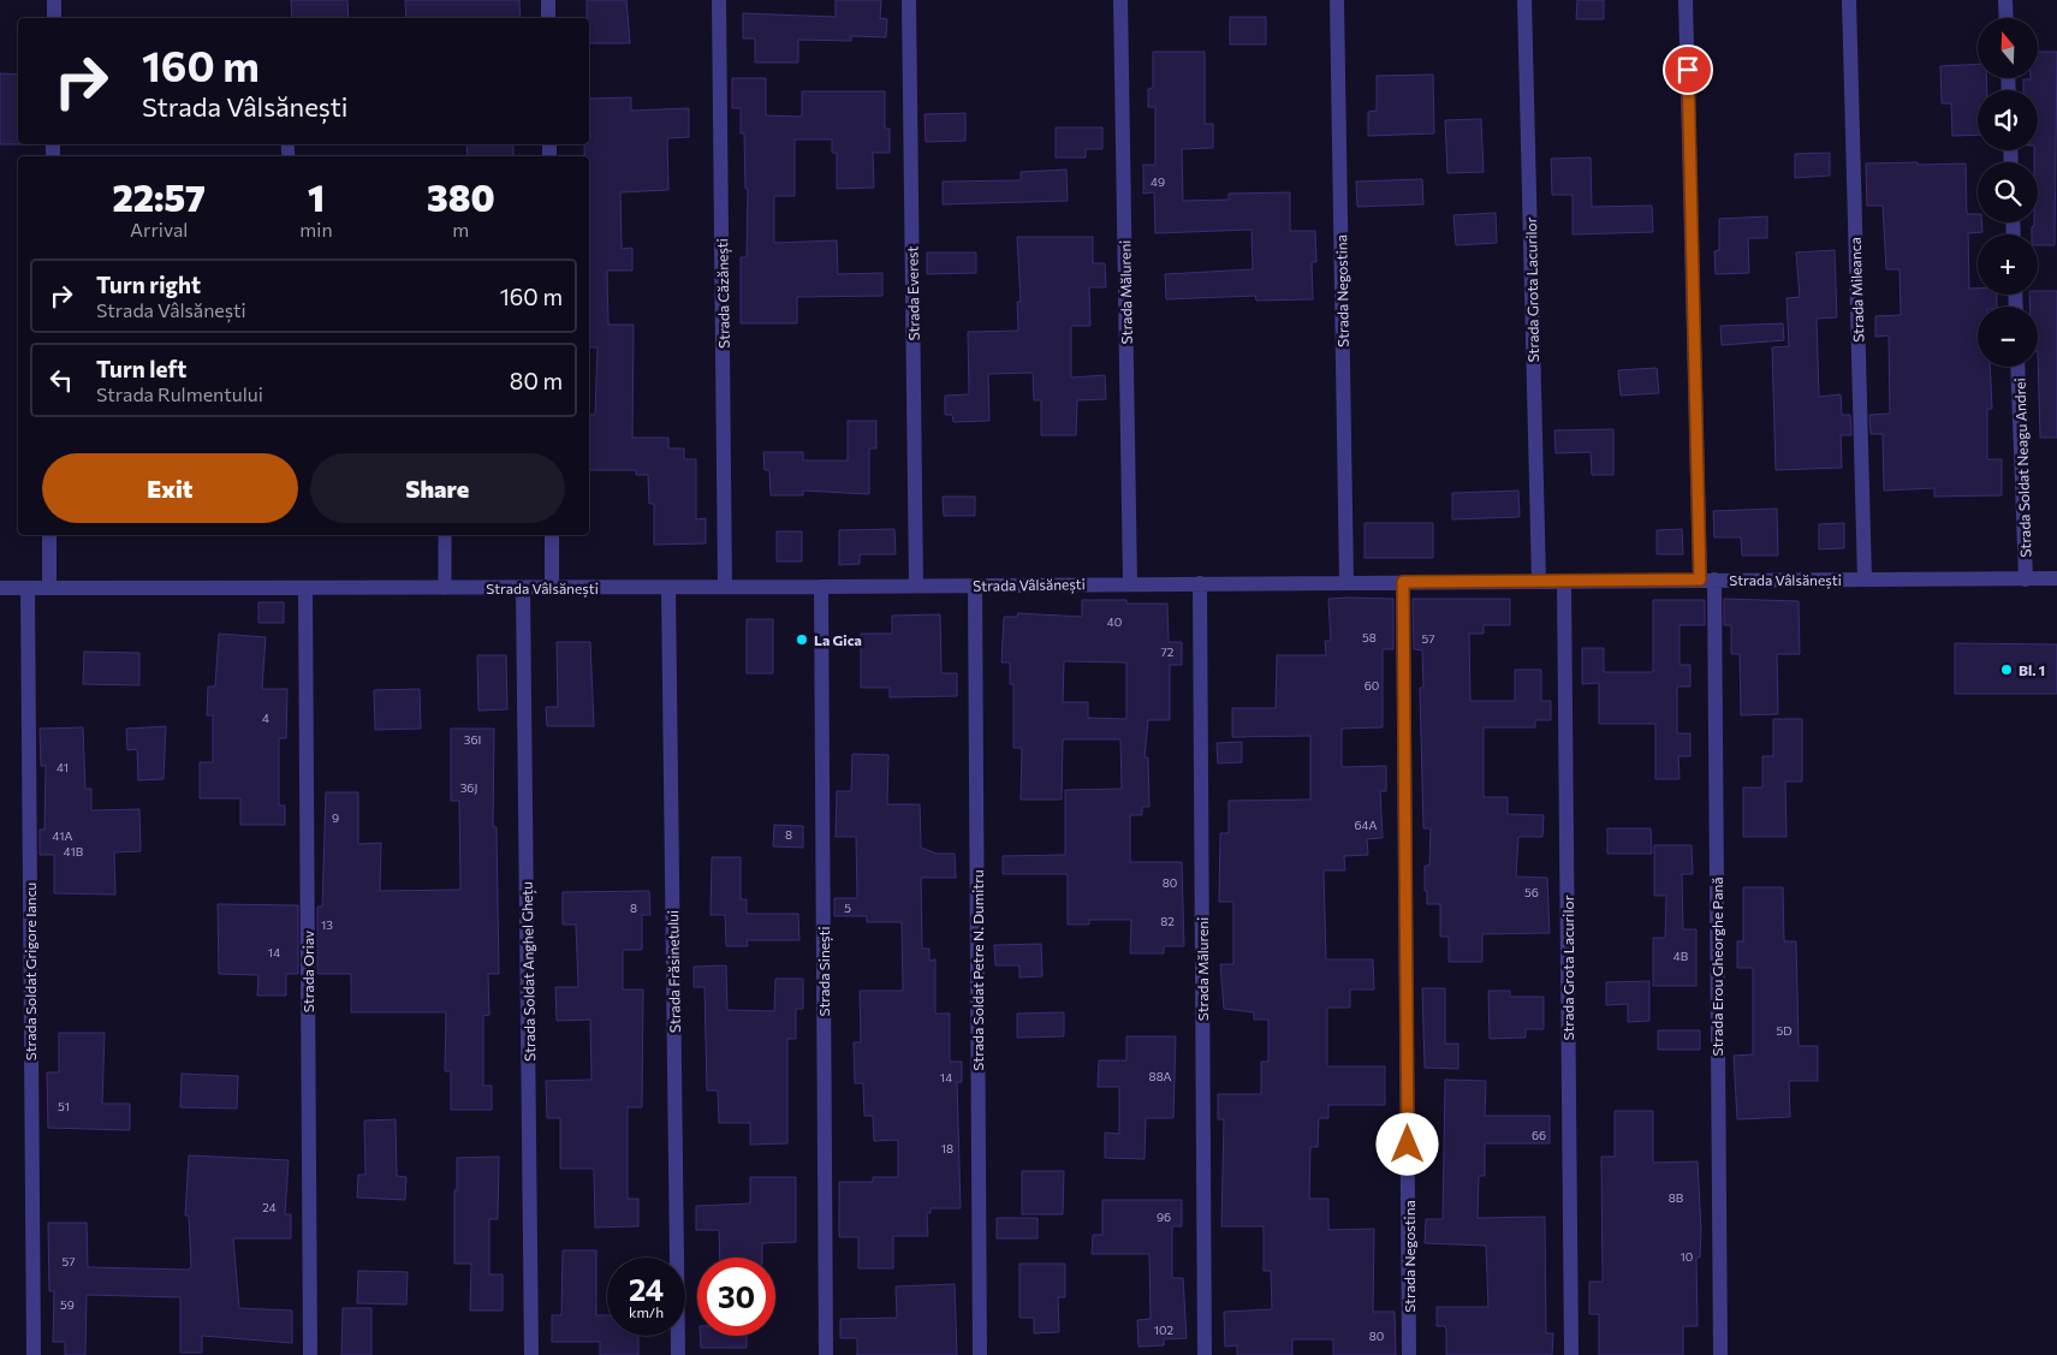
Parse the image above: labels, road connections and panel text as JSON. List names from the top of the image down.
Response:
{
  "streets": {
    "street": [
      "Strada Grota Lacurilor",
      "Strada Mileanca",
      "Strada Negostina",
      "Strada Mălureni",
      "Strada Căzănești",
      "Strada Everest",
      "Strada Soldat Neagu Andrei",
      "Strada Vâlsănești",
      "Strada Erou Gheorghe Pană",
      "Strada Soldat Petre N. Dumitru",
      "Strada Soldat Grigore Iancu",
      "Strada Oriav",
      "Strada Soldat Anghel Ghețu",
      "Strada Frăsinetului",
      "Strada Sinești"
    ]
  },
  "crossings": [
    ["Strada Grota Lacurilor", "Strada Vâlsănești"],
    ["Strada Mileanca", "Strada Vâlsănești"],
    ["Strada Negostina", "Strada Vâlsănești"],
    ["Strada Mălureni", "Strada Vâlsănești"],
    ["Strada Căzănești", "Strada Vâlsănești"],
    ["Strada Everest", "Strada Vâlsănești"],
    ["Strada Soldat Neagu Andrei", "Strada Vâlsănești"],
    ["Strada Vâlsănești", "Strada Erou Gheorghe Pană"],
    ["Strada Vâlsănești", "Strada Soldat Petre N. Dumitru"],
    ["Strada Vâlsănești", "Strada Soldat Grigore Iancu"],
    ["Strada Vâlsănești", "Strada Oriav"],
    ["Strada Vâlsănești", "Strada Soldat Anghel Ghețu"],
    ["Strada Vâlsănești", "Strada Frăsinetului"],
    ["Strada Vâlsănești", "Strada Sinești"]
  ],
  "places": ["La Gica", "Bl. 1"],
  "house_numbers": [
    "49",
    "40",
    "58",
    "57",
    "72",
    "60",
    "4",
    "36I",
    "41",
    "36J",
    "9",
    "64A",
    "8",
    "41A",
    "41B",
    "80",
    "56",
    "8",
    "5",
    "82",
    "13",
    "14",
    "4B",
    "5D",
    "88A",
    "14",
    "51",
    "66",
    "18",
    "8B",
    "24",
    "96",
    "10",
    "57",
    "59",
    "102",
    "80"
  ],
  "north": "top",
  "page": {
    "map_buttons": ["+", "−"],
    "turn": ["160 m", "Strada Vâlsănești"],
    "eta": [
      "22:57",
      "Arrival",
      "1",
      "min",
      "380",
      "m"
    ],
    "list": [
      {
        "name": "Turn right",
        "note": "Strada Vâlsănești",
        "value": "160 m"
      },
      {
        "name": "Turn left",
        "note": "Strada Rulmentului",
        "value": "80 m"
      }
    ],
    "buttons": ["Exit", "Share"],
    "speed": "24 km/h",
    "limit": "30"
  }
}
